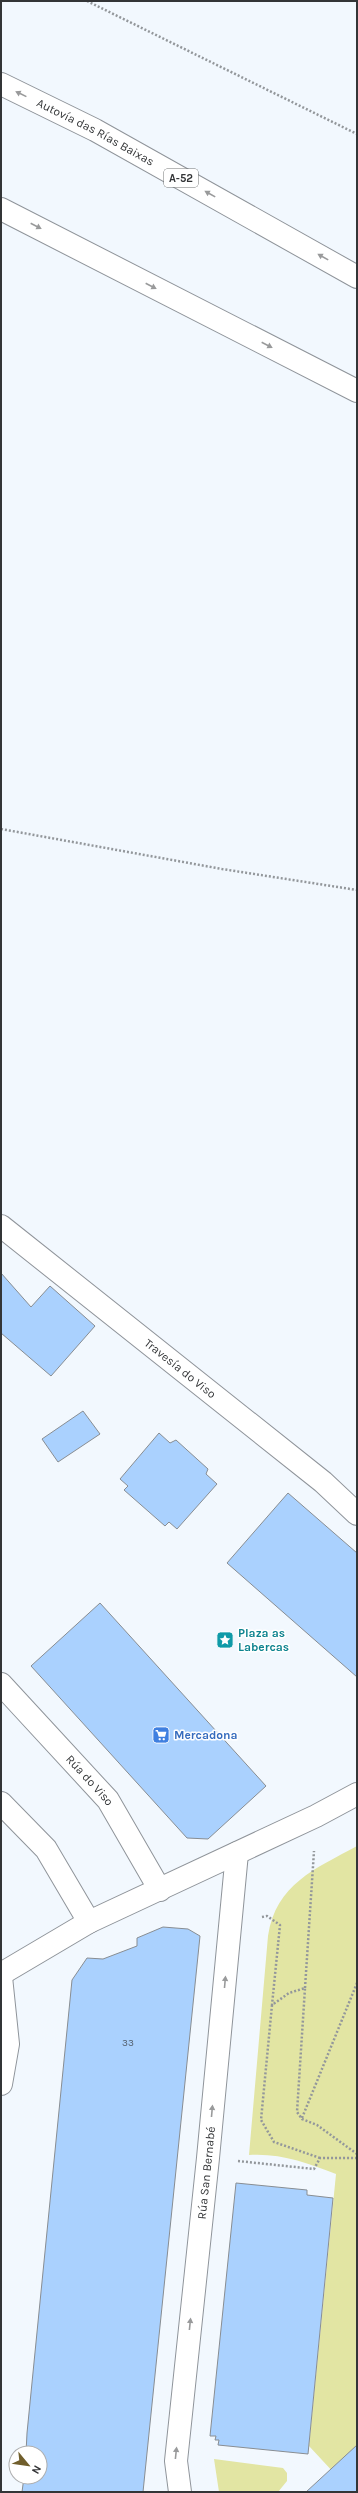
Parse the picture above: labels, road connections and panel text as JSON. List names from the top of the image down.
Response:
{
  "streets": {
    "main road": [
      "Autovía das Rías Baixas",
      "A-52",
      "Travesía do Viso",
      "Rúa do Viso",
      "Rúa San Bernabé"
    ]
  },
  "one_way": ["Rúa San Bernabé"],
  "places": {
    "place": ["Plaza as Labercas"],
    "supermarket": ["Mercadona"]
  },
  "house_numbers": ["33"],
  "north": "bottom right"
}
